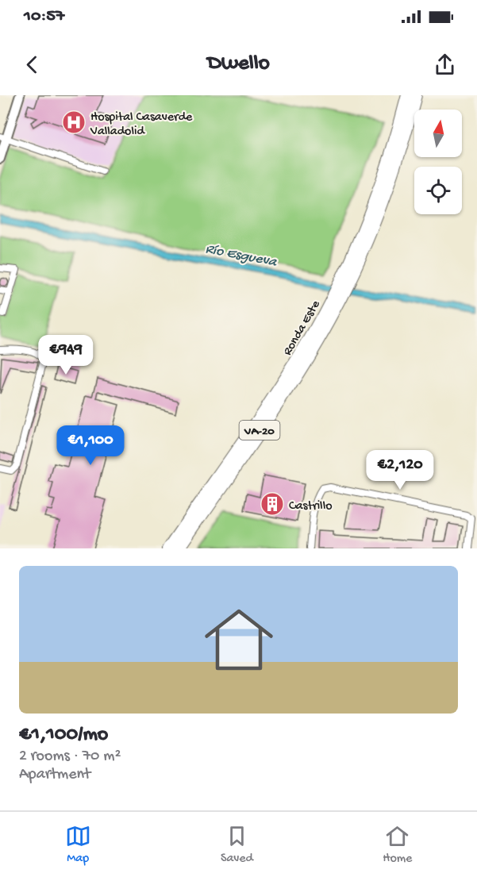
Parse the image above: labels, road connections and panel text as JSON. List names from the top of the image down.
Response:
{
  "streets": {
    "highway": ["Ronda Este", "VA-20"]
  },
  "water": ["Río Esgueva"],
  "places": {
    "hospital": ["Hospital Casaverde Valladolid"],
    "building": ["Castrillo"]
  },
  "north": "top",
  "page": {
    "status": "10:57",
    "header": "Dwello",
    "price": ["€949", "€1,100", "€2,120"],
    "list": [
      {
        "name": "€1,100/mo",
        "note": "2 rooms · 70 m² · Apartment"
      }
    ],
    "tabs": ["Map", "Saved", "Home"]
  }
}
